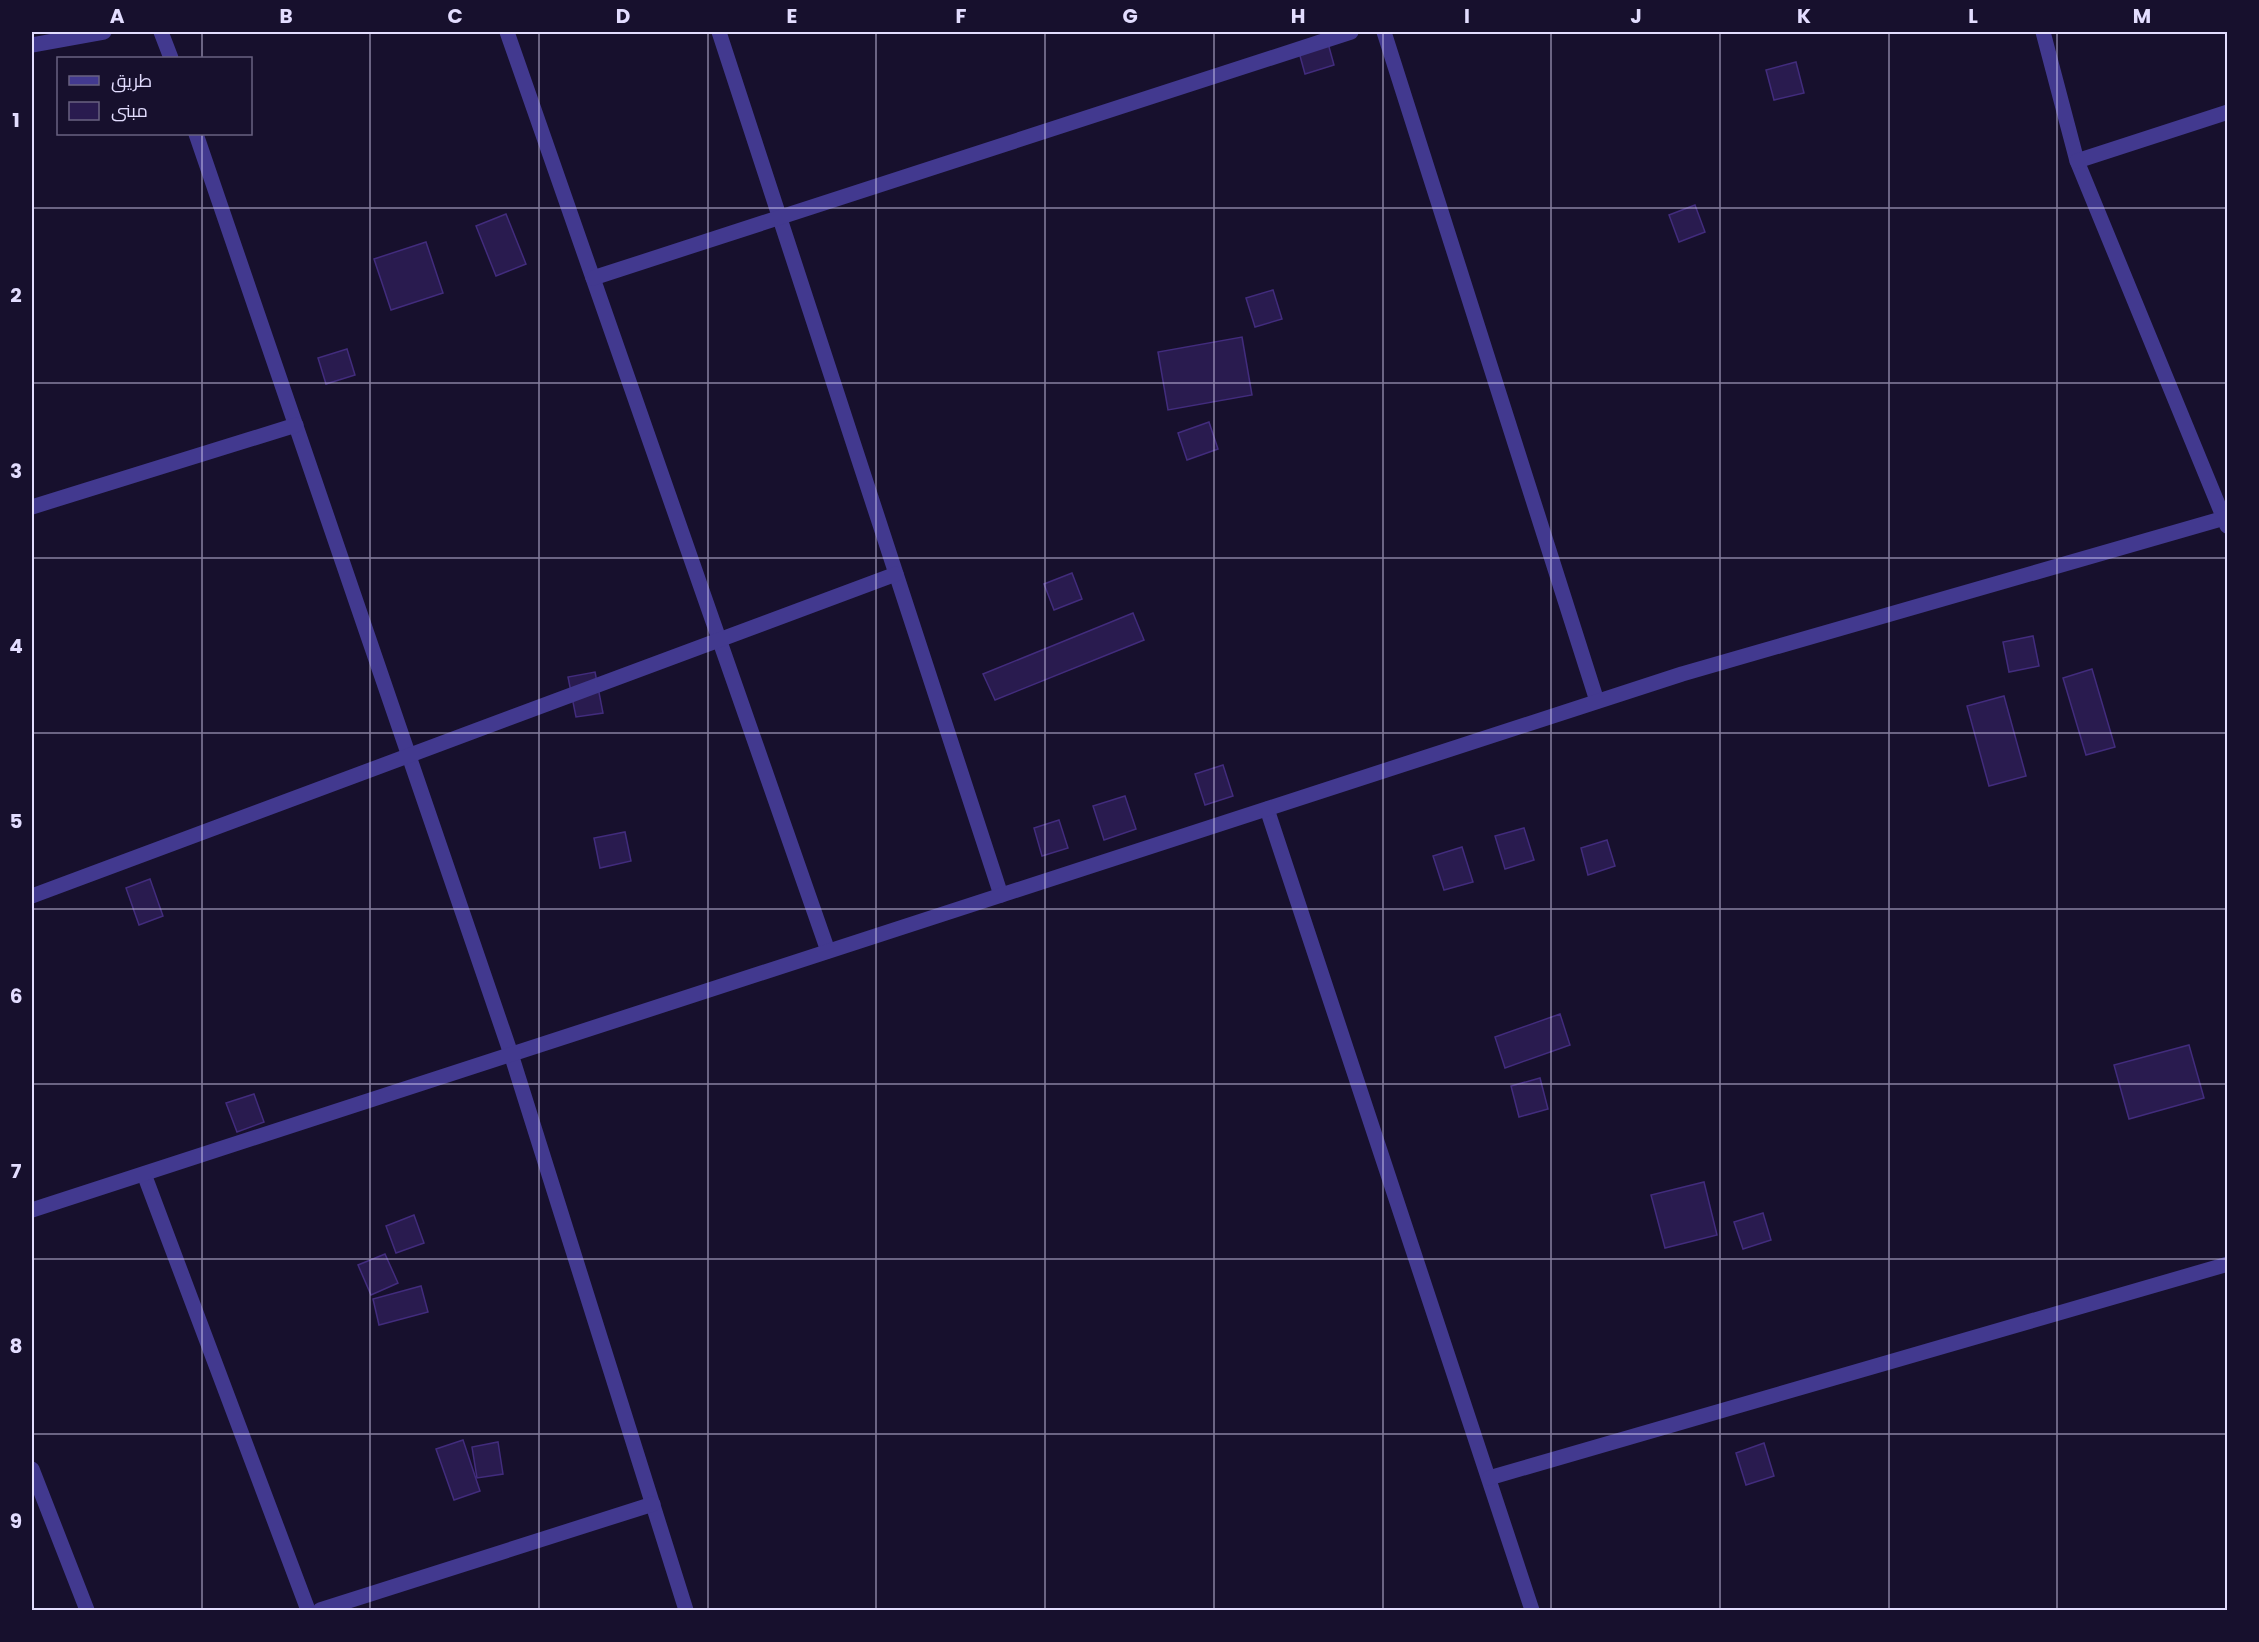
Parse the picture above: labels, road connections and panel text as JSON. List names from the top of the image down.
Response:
{
  "legend": ["طريق", "مبنى"],
  "grid": {
    "columns": [
      "A",
      "B",
      "C",
      "D",
      "E",
      "F",
      "G",
      "H",
      "I",
      "J",
      "K",
      "L",
      "M"
    ],
    "rows": [
      "1",
      "2",
      "3",
      "4",
      "5",
      "6",
      "7",
      "8",
      "9"
    ]
  }
}
